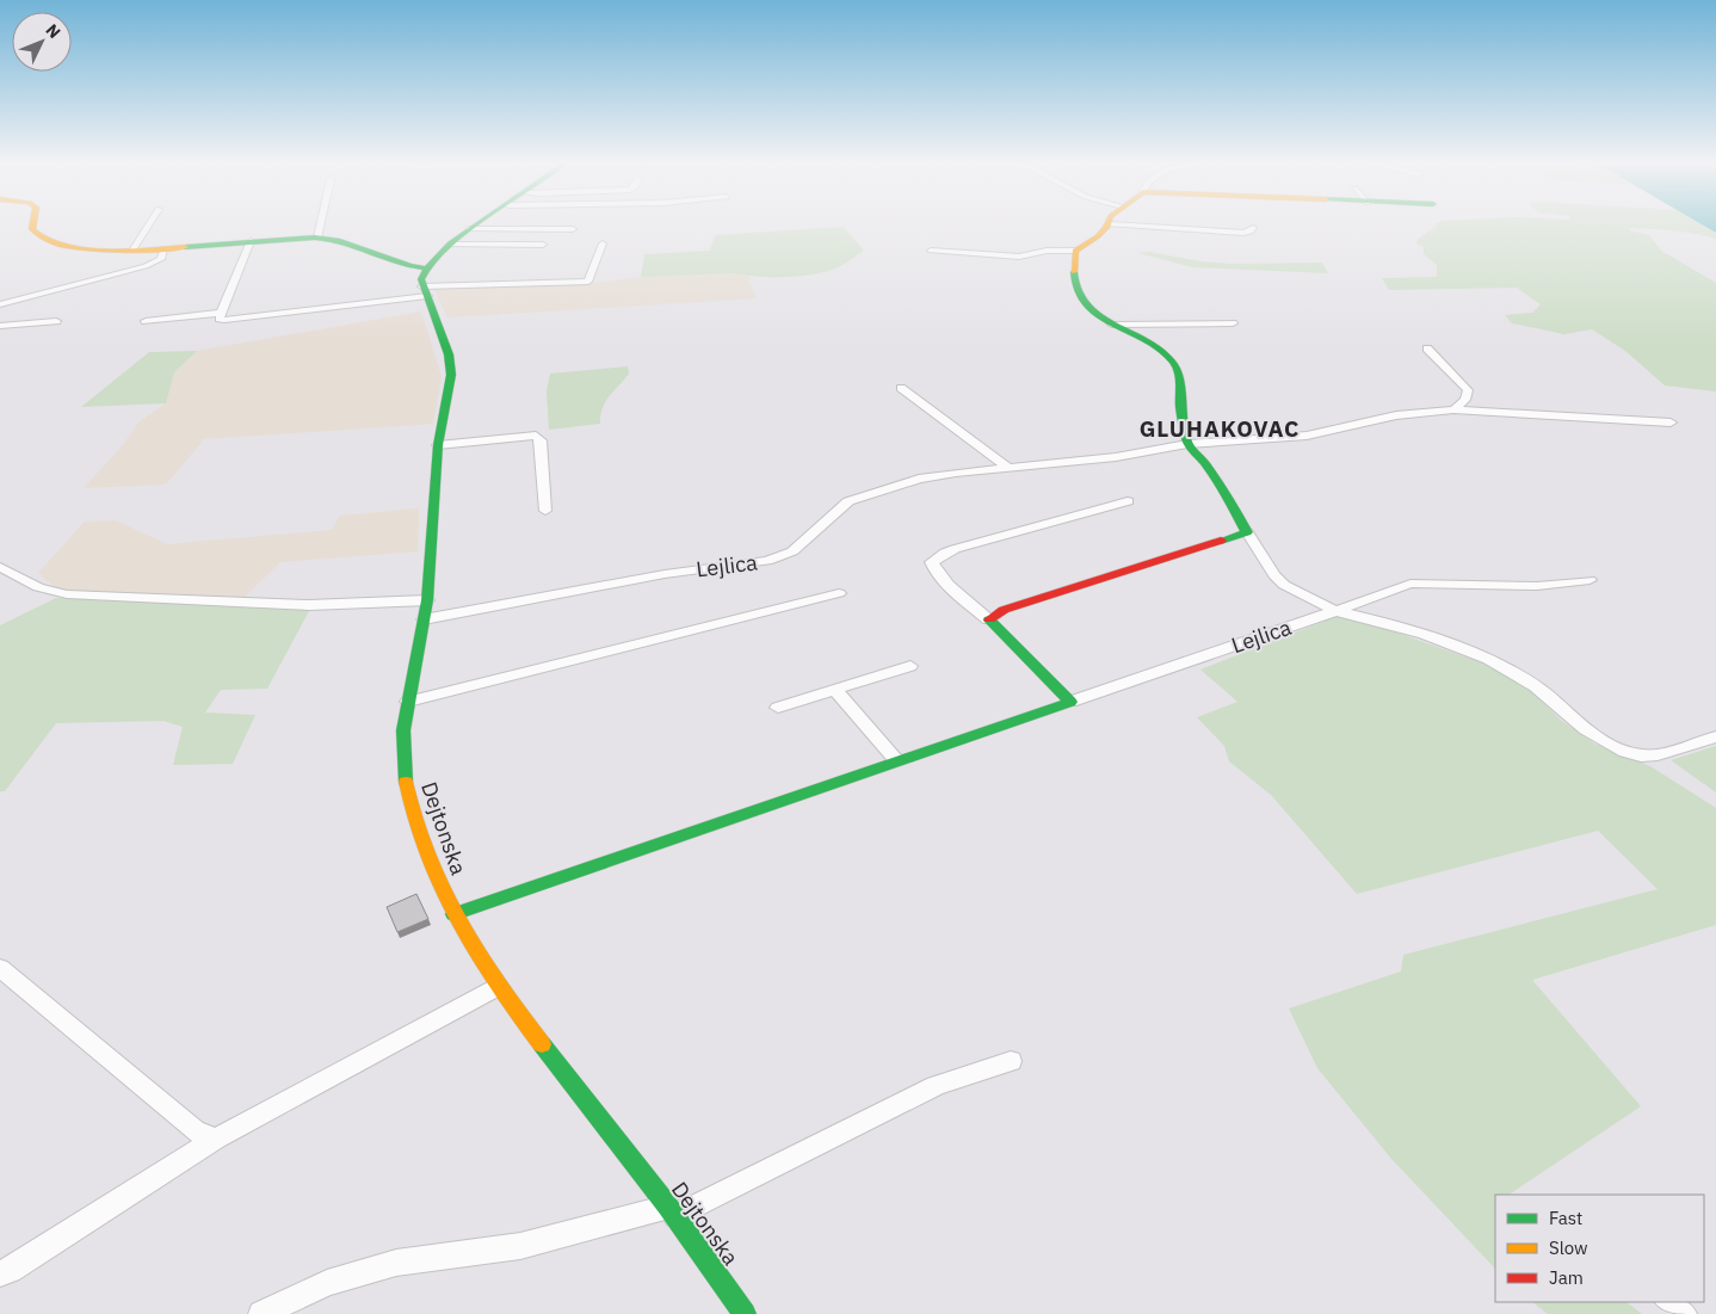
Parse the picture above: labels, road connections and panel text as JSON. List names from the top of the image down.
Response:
{
  "streets": {
    "street": ["Lejlica", "Dejtonska"]
  },
  "crossings": [
    ["Lejlica", "Dejtonska"]
  ],
  "districts": ["GLUHAKOVAC"],
  "legend": ["Fast", "Slow", "Jam"],
  "north": "top right"
}
